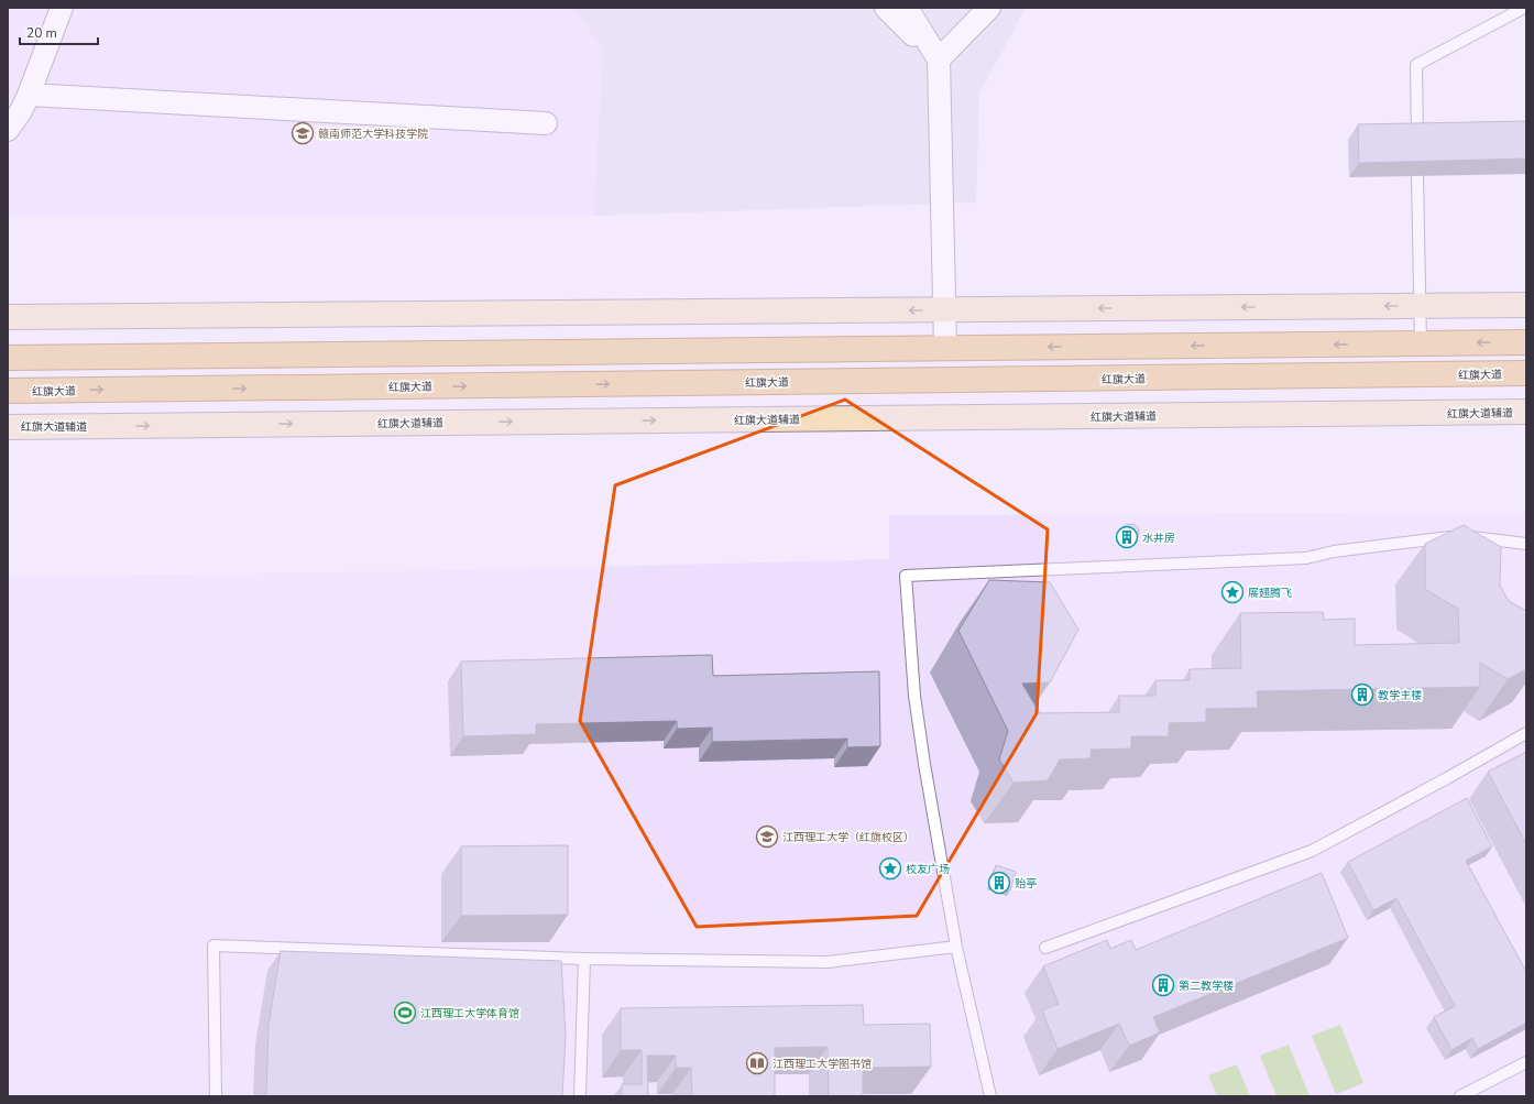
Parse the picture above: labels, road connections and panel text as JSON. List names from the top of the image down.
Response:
{
  "streets": {
    "main road": ["红旗大道", "红旗大道辅道"]
  },
  "places": {
    "school or university": ["赣南师范大学科技学院", "江西理工大学（红旗校区）"],
    "building": [
      "水井房",
      "教学主楼",
      "贻亭",
      "第二教学楼"
    ],
    "place": ["展翅腾飞", "校友广场"],
    "sports": ["江西理工大学体育馆"],
    "library": ["江西理工大学图书馆"]
  },
  "scale_bar": "20 m"
}
